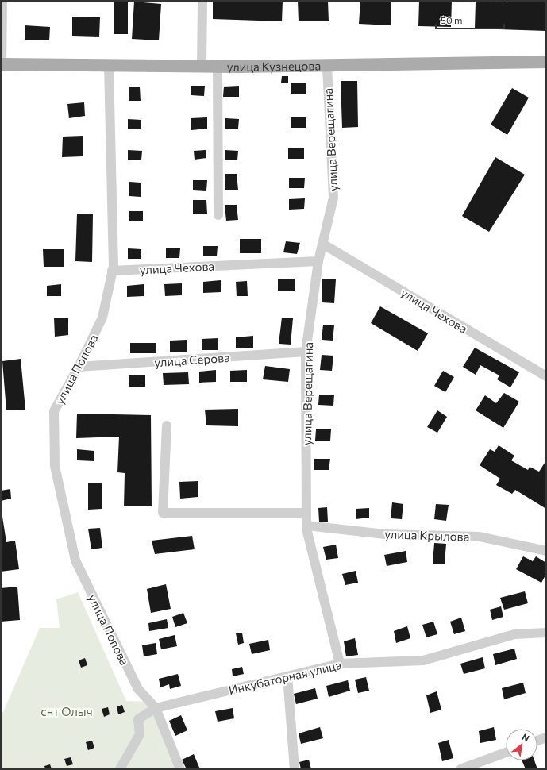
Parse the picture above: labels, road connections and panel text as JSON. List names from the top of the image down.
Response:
{
  "streets": {
    "main road": ["улица Кузнецова"],
    "street": [
      "улица Верещагина",
      "улица Чехова",
      "улица Серова",
      "улица Попова",
      "улица Крылова",
      "Инкубаторная улица"
    ]
  },
  "crossings": [
    ["улица Кузнецова", "улица Верещагина"],
    ["улица Кузнецова", "улица Попова"],
    ["улица Верещагина", "улица Чехова"],
    ["улица Верещагина", "улица Серова"],
    ["улица Верещагина", "улица Крылова"],
    ["улица Верещагина", "Инкубаторная улица"],
    ["улица Чехова", "улица Попова"],
    ["улица Серова", "улица Попова"],
    ["улица Попова", "Инкубаторная улица"]
  ],
  "parks": ["снт Олыч"],
  "scale_bar": "50 m",
  "north": "top right"
}
